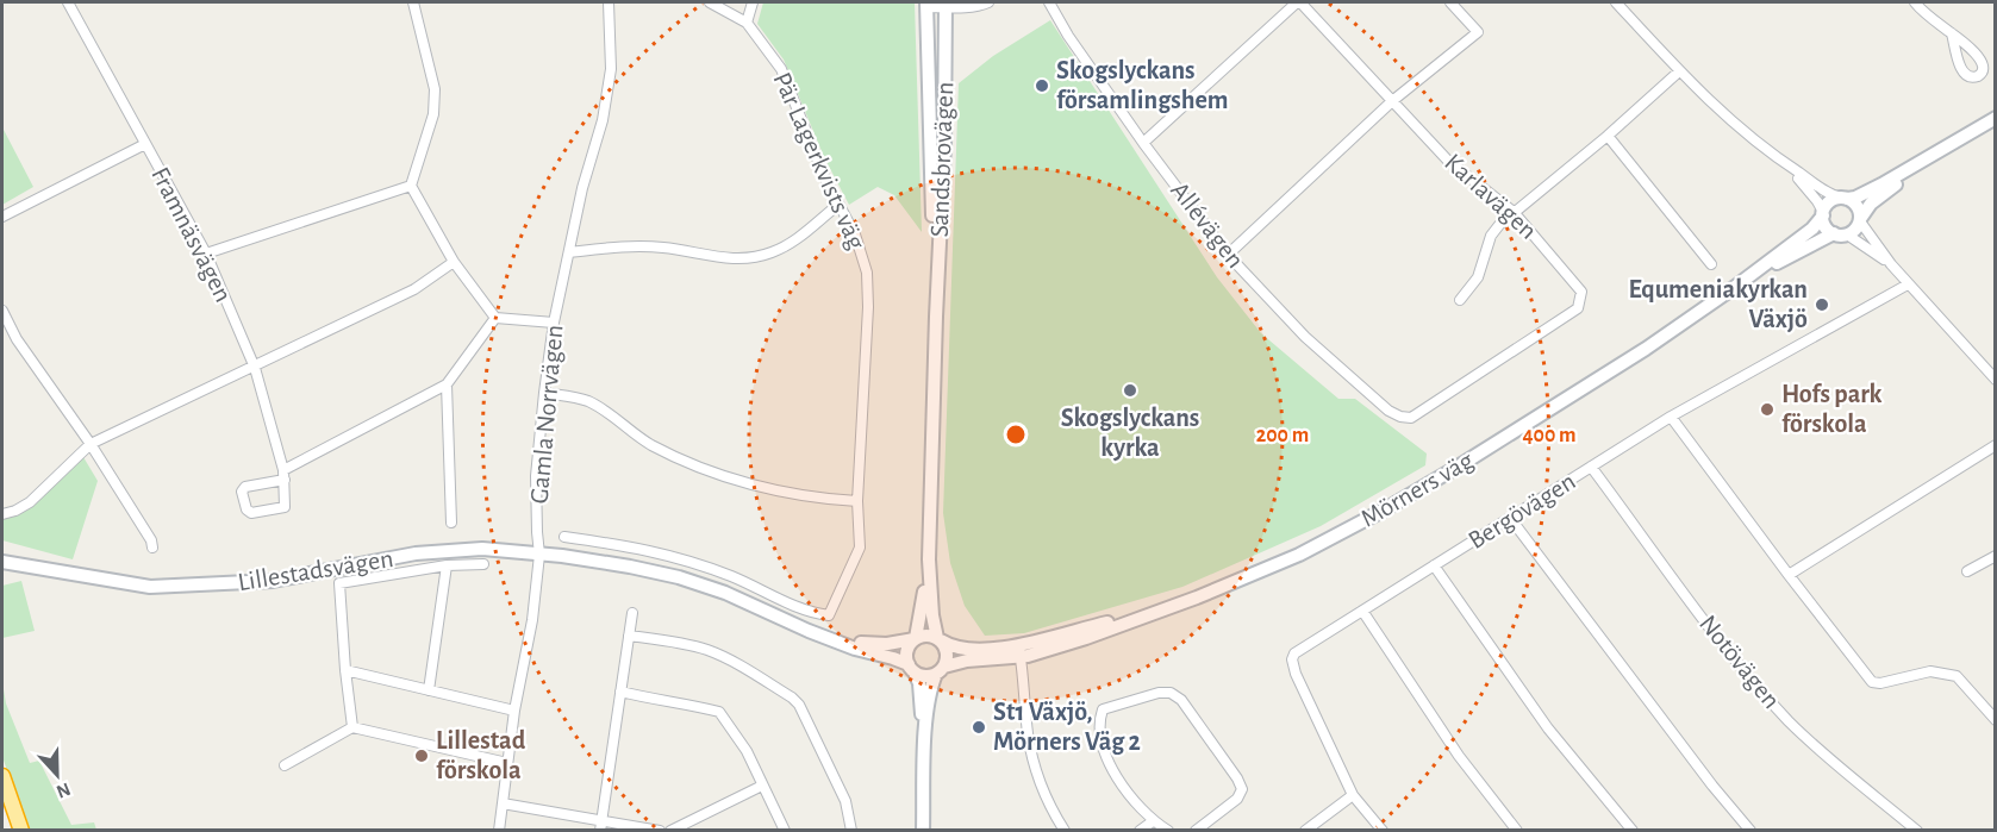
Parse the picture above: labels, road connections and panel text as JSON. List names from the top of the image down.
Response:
{
  "streets": {
    "main road": ["Sandsbrovägen", "Mörners väg", "Lillestadsvägen"],
    "street": [
      "Pär Lagerkvists väg",
      "Karlavägen",
      "Allévägen",
      "Framnäsvägen",
      "Gamla Norrvägen",
      "Bergövägen",
      "Notövägen"
    ]
  },
  "crossings": [
    ["Sandsbrovägen", "Mörners väg"],
    ["Sandsbrovägen", "Lillestadsvägen"],
    ["Karlavägen", "Allévägen"],
    ["Gamla Norrvägen", "Lillestadsvägen"],
    ["Mörners väg", "Lillestadsvägen"],
    ["Bergövägen", "Notövägen"]
  ],
  "places": [
    "Skogslyckans församlingshem",
    "Equmeniakyrkan Växjö",
    "Skogslyckans kyrka",
    "Hofs park förskola",
    "St1 Växjö, Mörners Väg 2",
    "Lillestad förskola"
  ],
  "north": "bottom",
  "rings": ["200 m", "400 m"]
}
